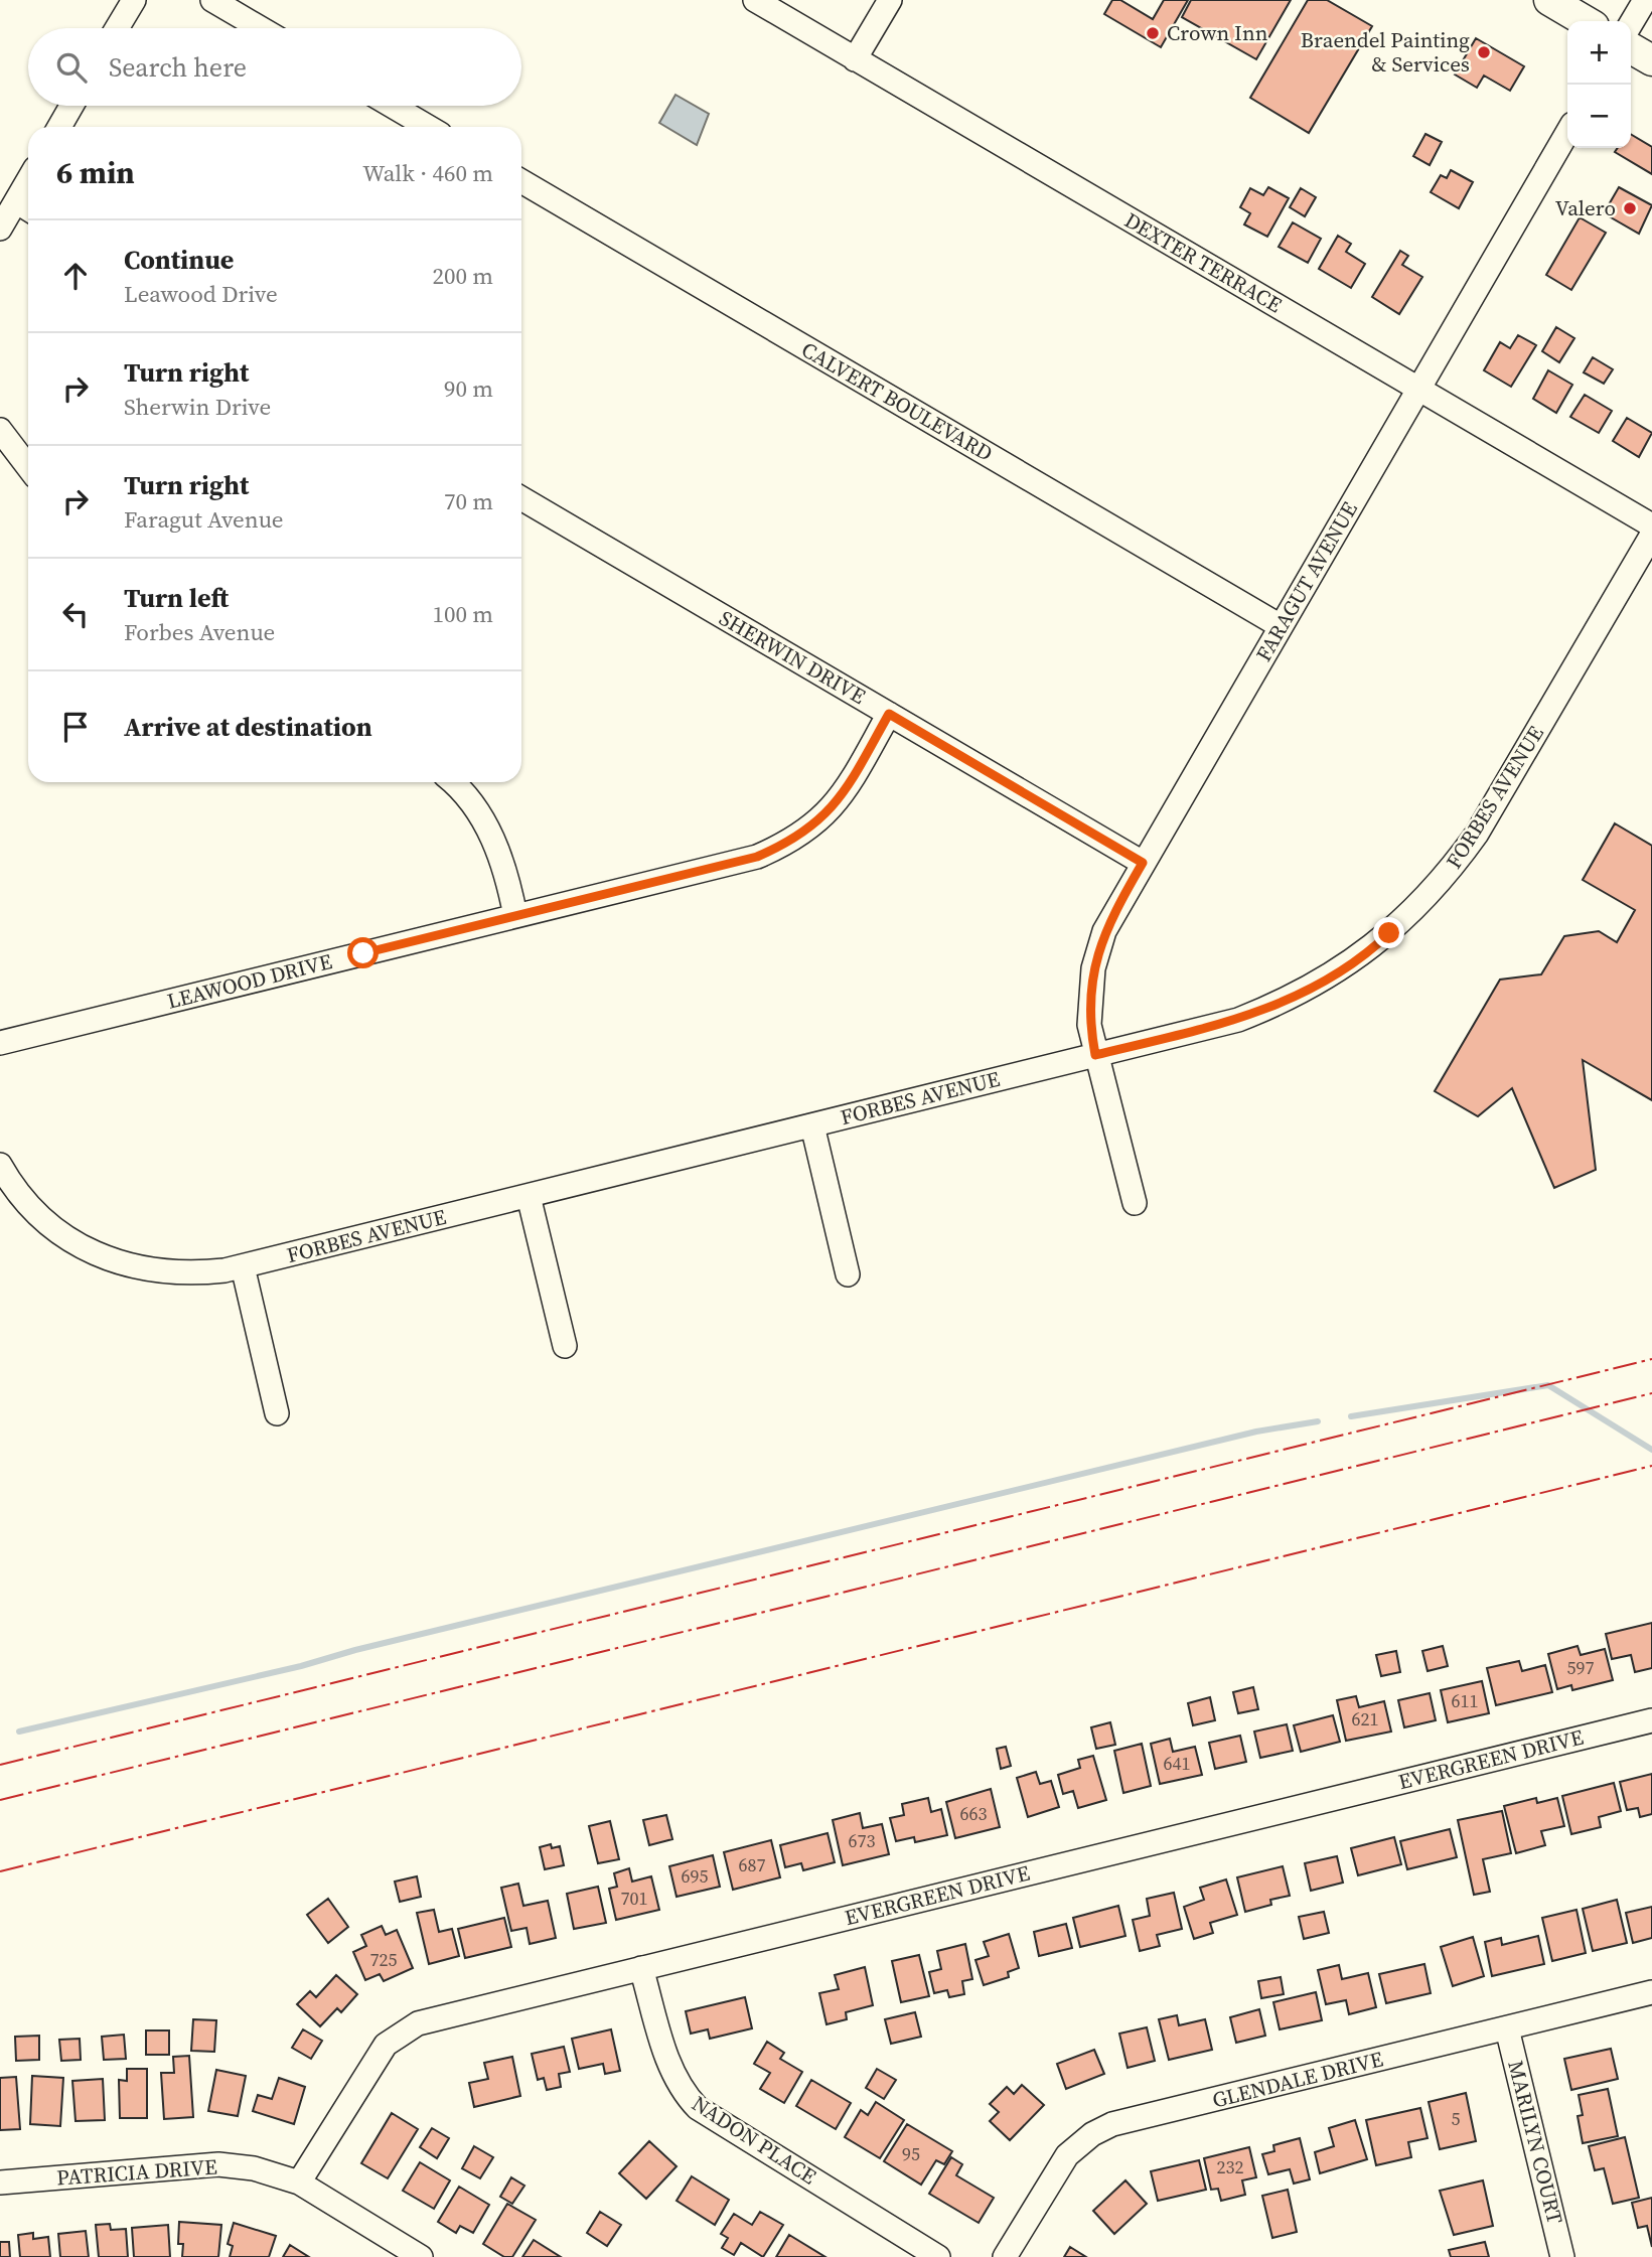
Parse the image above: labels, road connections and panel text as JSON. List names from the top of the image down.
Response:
{
  "streets": {
    "street": [
      "DEXTER TERRACE",
      "CALVERT BOULEVARD",
      "FARAGUT AVENUE",
      "SHERWIN DRIVE",
      "FORBES AVENUE",
      "LEAWOOD DRIVE",
      "EVERGREEN DRIVE",
      "GLENDALE DRIVE",
      "NADON PLACE",
      "MARILYN COURT",
      "PATRICIA DRIVE"
    ]
  },
  "crossings": [
    ["DEXTER TERRACE", "FARAGUT AVENUE"],
    ["CALVERT BOULEVARD", "FARAGUT AVENUE"],
    ["FARAGUT AVENUE", "SHERWIN DRIVE"],
    ["FARAGUT AVENUE", "FORBES AVENUE"],
    ["SHERWIN DRIVE", "LEAWOOD DRIVE"],
    ["EVERGREEN DRIVE", "NADON PLACE"],
    ["EVERGREEN DRIVE", "PATRICIA DRIVE"],
    ["GLENDALE DRIVE", "MARILYN COURT"]
  ],
  "places": ["Crown Inn", "Braendel Painting & Services", "Valero"],
  "house_numbers": [
    "597",
    "611",
    "621",
    "641",
    "663",
    "673",
    "687",
    "695",
    "701",
    "725",
    "5",
    "95",
    "232"
  ],
  "page": {
    "map_buttons": ["+", "−"],
    "search": "Search here",
    "heading": ["6 min", "Walk · 460 m"],
    "list": [
      ["Continue", "Leawood Drive", "200 m"],
      ["Turn right", "Sherwin Drive", "90 m"],
      ["Turn right", "Faragut Avenue", "70 m"],
      ["Turn left", "Forbes Avenue", "100 m"],
      "Arrive at destination"
    ]
  }
}
